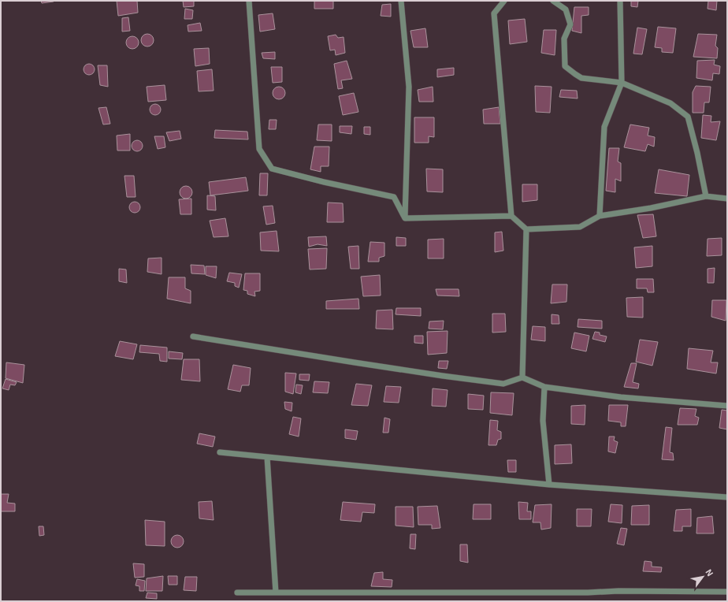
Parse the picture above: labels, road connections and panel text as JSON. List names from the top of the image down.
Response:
{
  "north": "top right"
}
